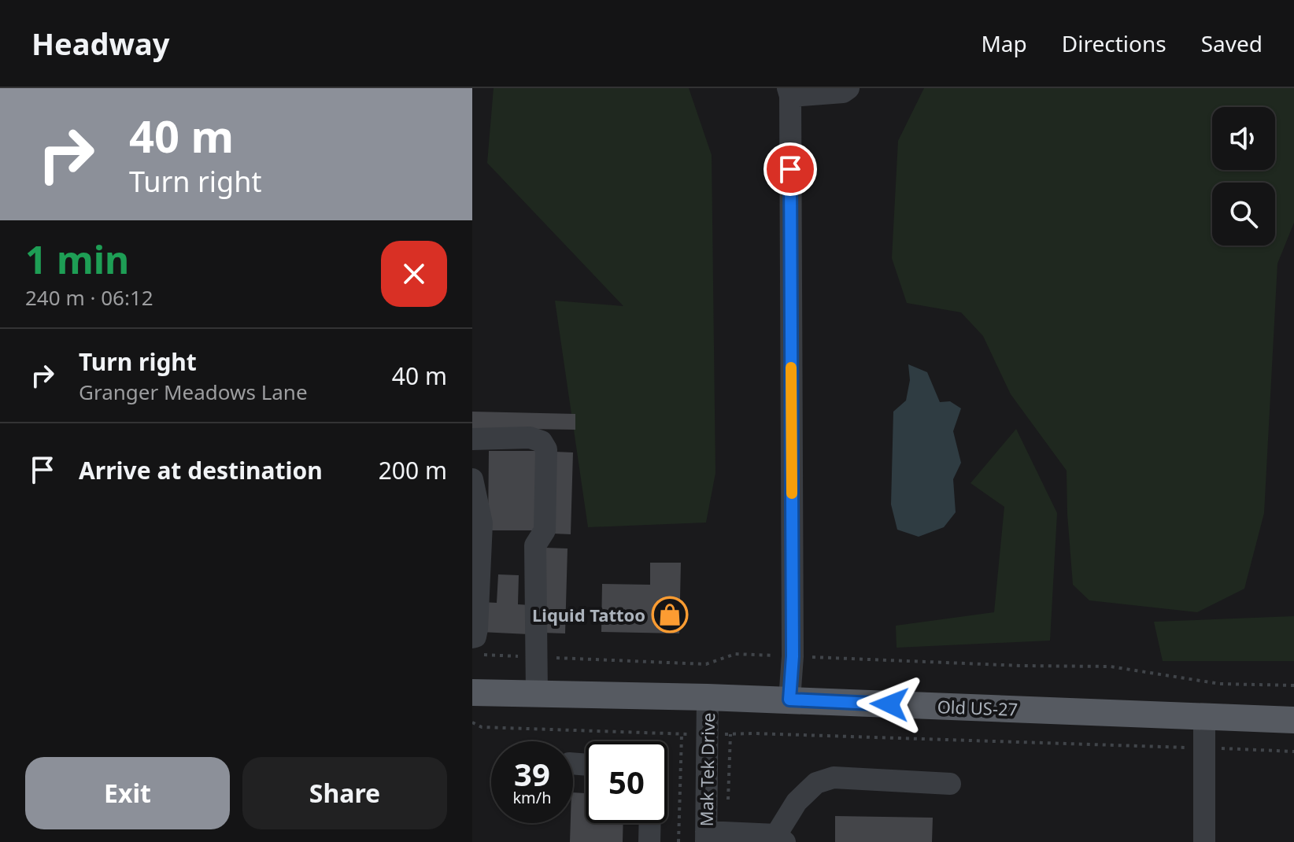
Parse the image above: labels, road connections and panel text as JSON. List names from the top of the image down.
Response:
{
  "streets": {
    "main road": ["Old US-27"],
    "street": ["Mak Tek Drive"]
  },
  "crossings": [
    ["Old US-27", "Mak Tek Drive"]
  ],
  "places": {
    "shop": ["Liquid Tattoo"]
  },
  "page": {
    "header": "Headway",
    "nav": ["Map", "Directions", "Saved"],
    "turn": ["40 m", "Turn right"],
    "heading": ["1 min", "240 m · 06:12"],
    "list": [
      {
        "name": "Turn right",
        "note": "Granger Meadows Lane",
        "value": "40 m"
      },
      {
        "name": "Arrive at destination",
        "value": "200 m"
      }
    ],
    "speed": "39 km/h",
    "limit": "50",
    "buttons": ["Exit", "Share"]
  }
}
